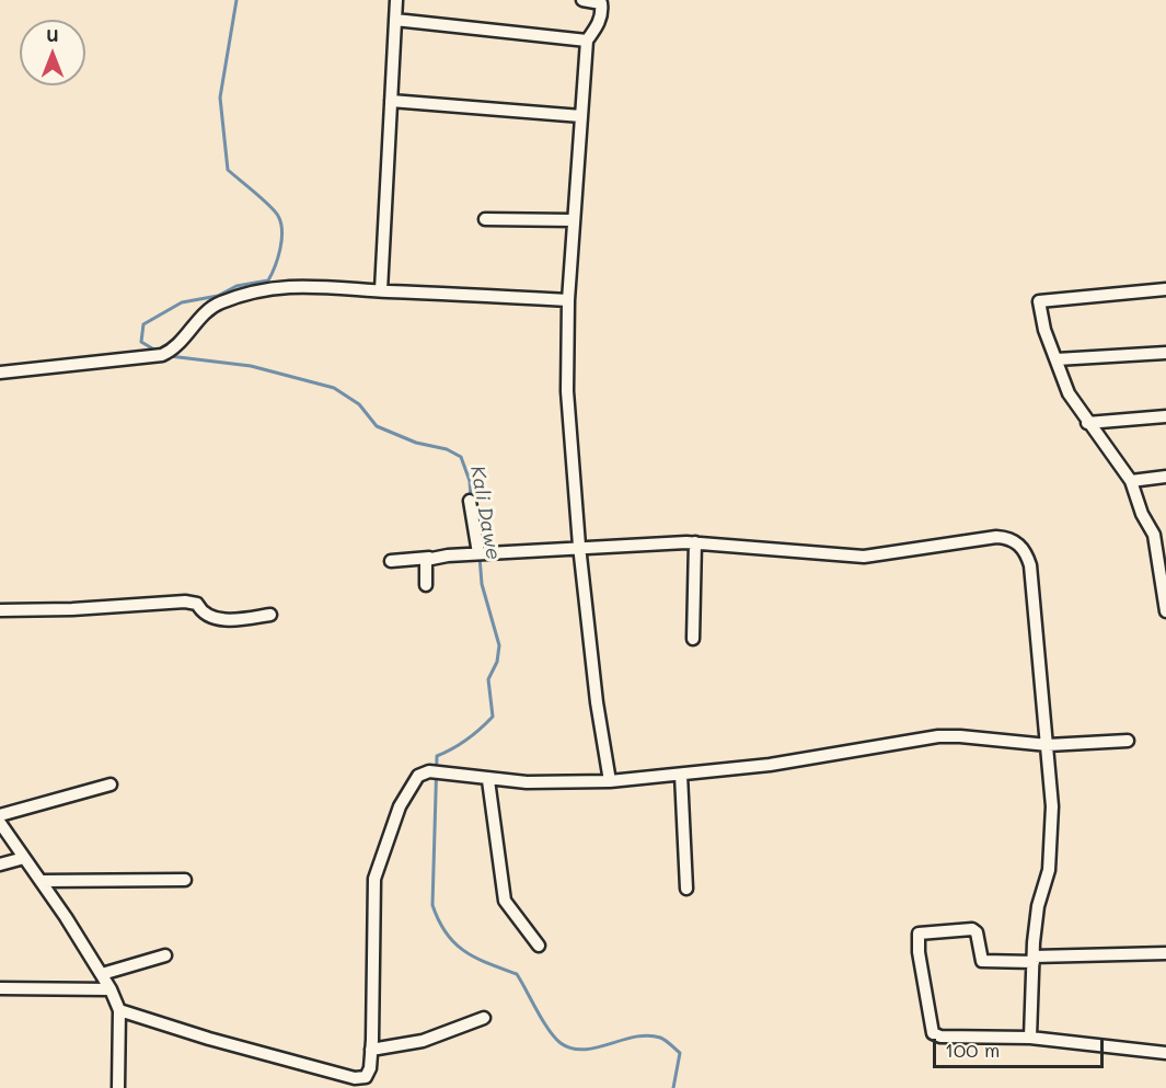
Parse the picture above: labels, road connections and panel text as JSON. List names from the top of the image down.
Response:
{
  "water": ["Kali Dawe"],
  "scale_bar": "100 m",
  "north": "top"
}
